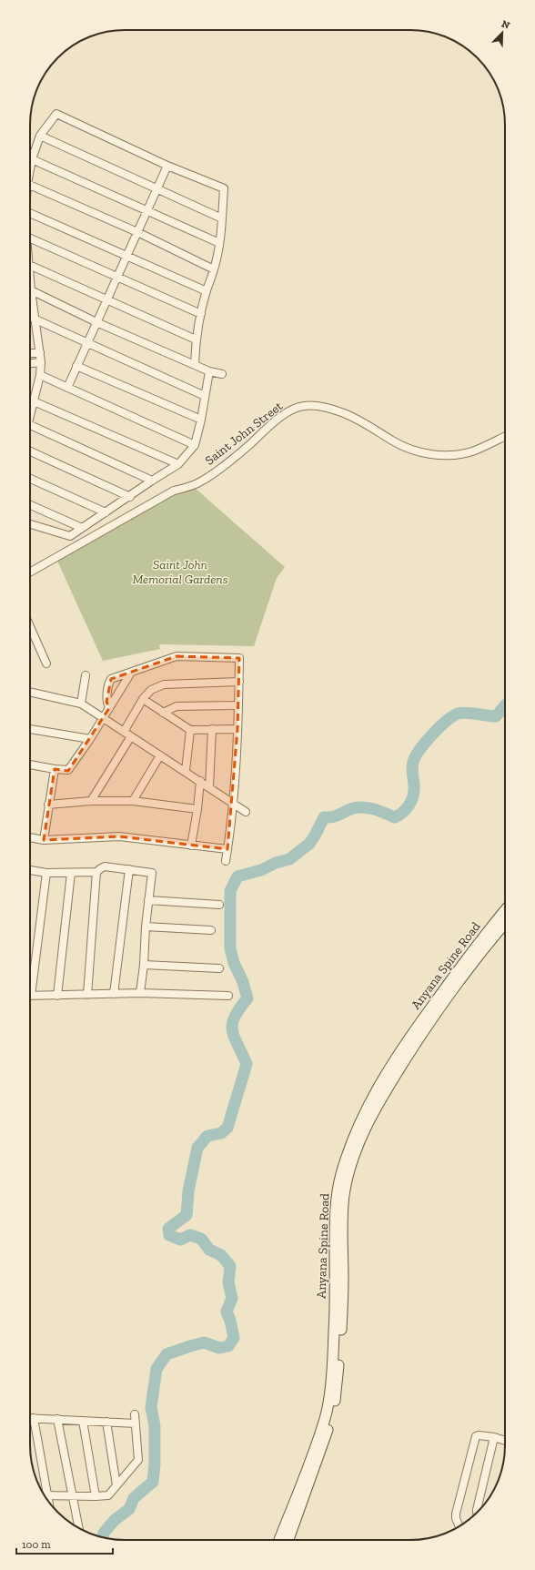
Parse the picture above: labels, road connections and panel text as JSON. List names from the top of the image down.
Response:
{
  "streets": {
    "main road": ["Anyana Spine Road"],
    "street": ["Saint John Street"]
  },
  "parks": ["Saint John Memorial Gardens"],
  "scale_bar": "100 m",
  "north": "top right"
}
